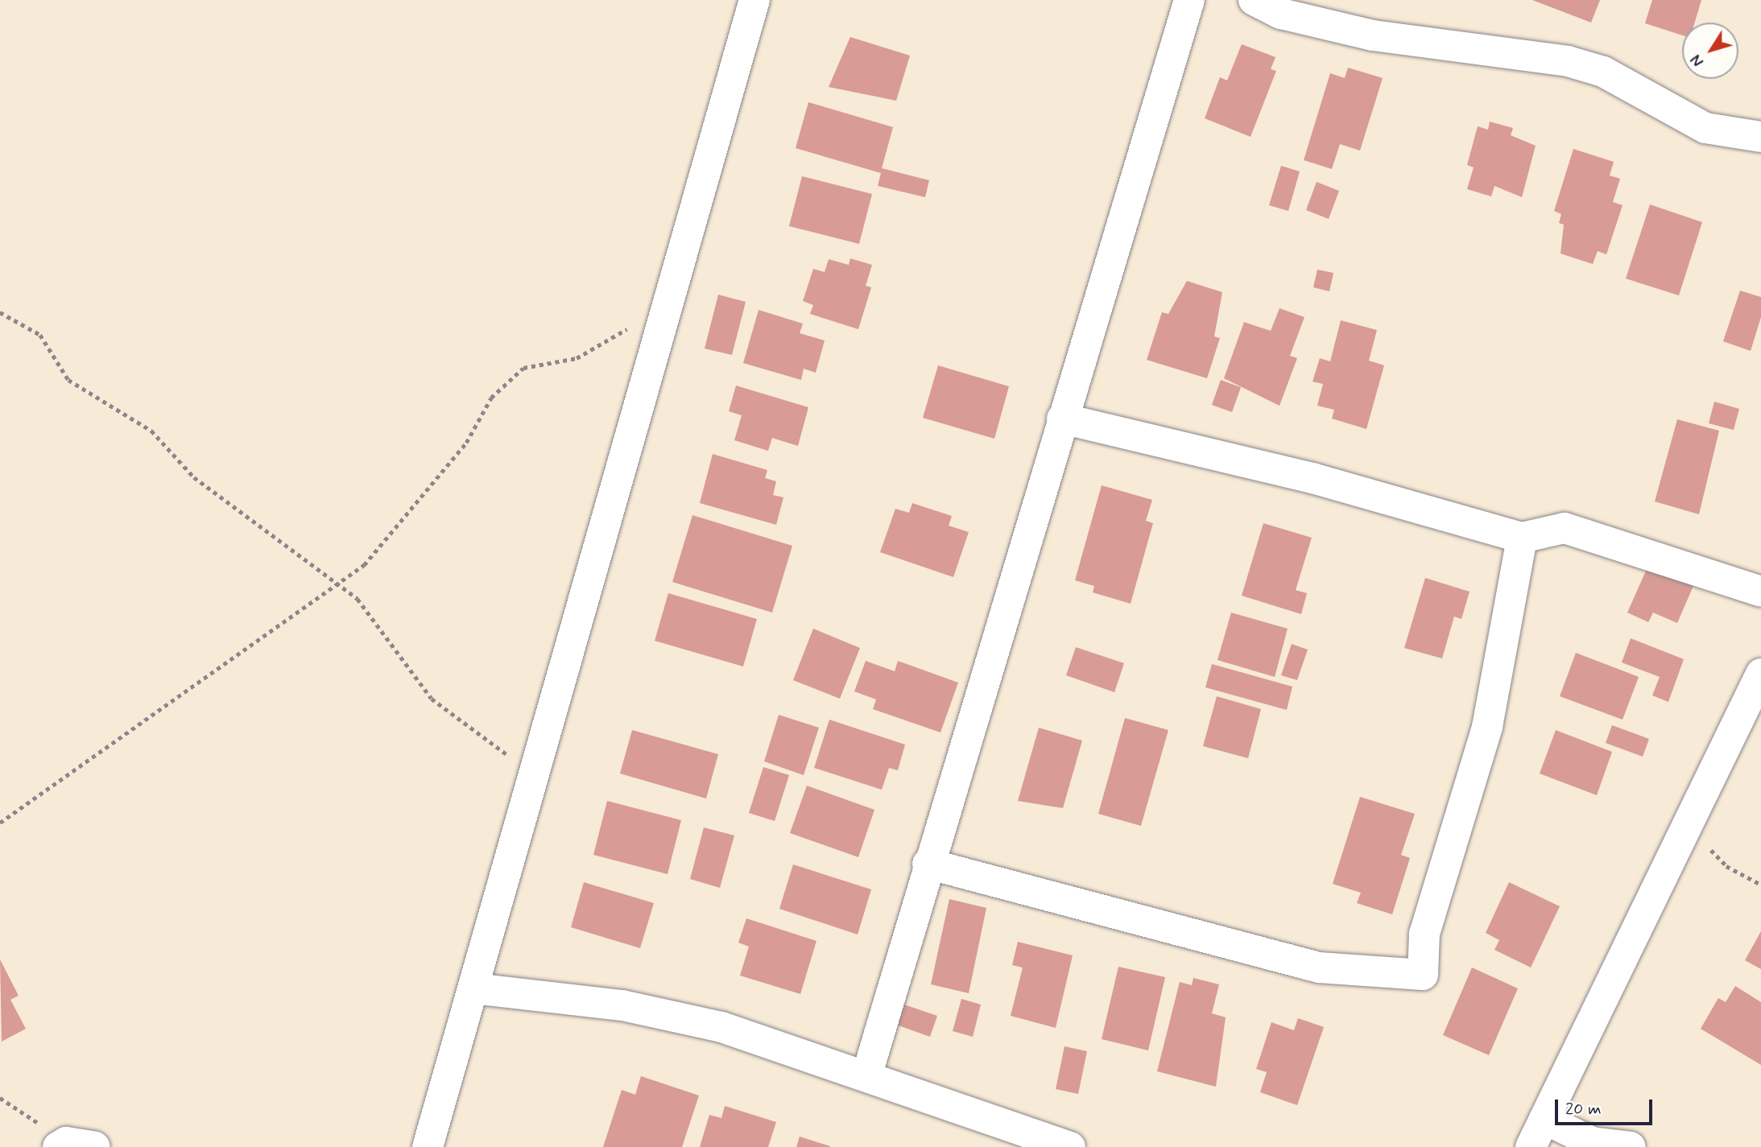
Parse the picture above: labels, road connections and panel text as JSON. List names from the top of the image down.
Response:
{
  "scale_bar": "20 m",
  "north": "bottom left"
}
